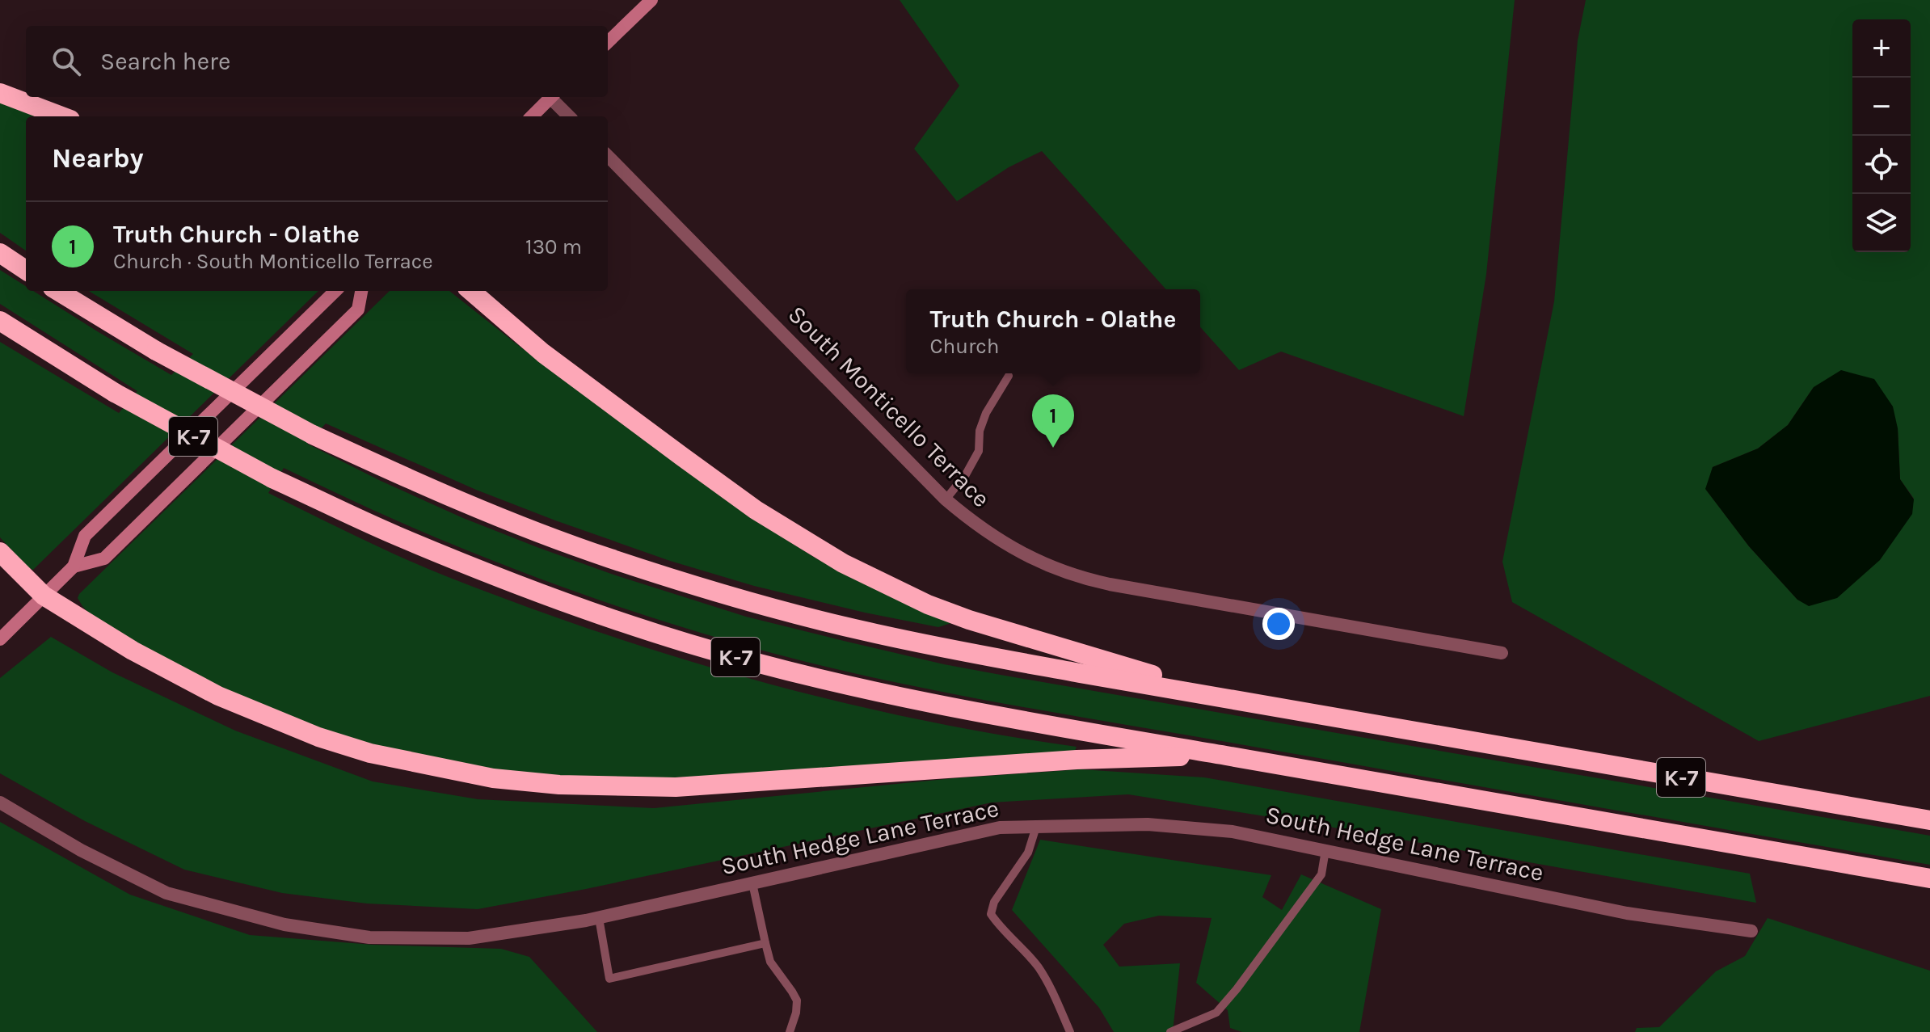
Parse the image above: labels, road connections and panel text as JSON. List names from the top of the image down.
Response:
{
  "streets": {
    "highway": ["K-7"],
    "street": ["South Monticello Terrace", "South Hedge Lane Terrace"]
  },
  "page": {
    "map_buttons": ["+", "−"],
    "search": "Search here",
    "heading": "Nearby",
    "list": [
      {
        "mark": "1",
        "name": "Truth Church - Olathe",
        "note": "Church · South Monticello Terrace",
        "value": "130 m"
      }
    ],
    "popup": ["Truth Church - Olathe", "Church"],
    "pins": "1"
  }
}
